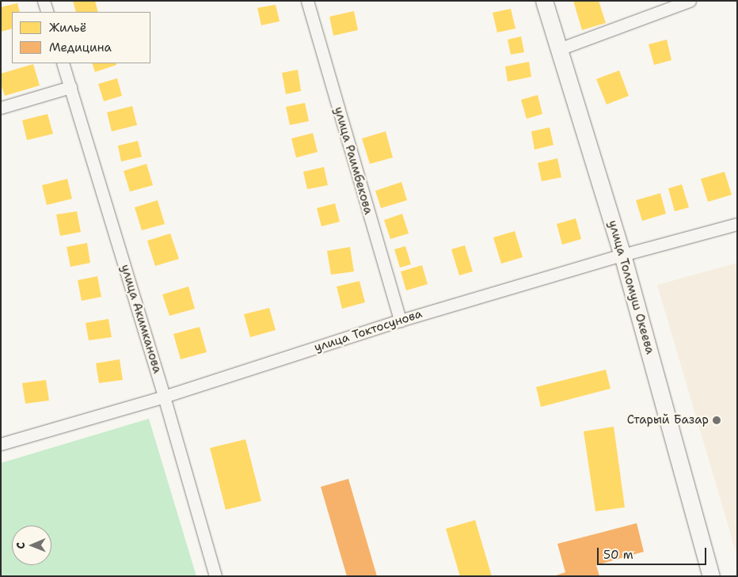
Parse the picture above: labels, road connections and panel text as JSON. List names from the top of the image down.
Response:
{
  "streets": {
    "street": [
      "улица Раимбекова",
      "улица Толомуш Океева",
      "улица Акимканова",
      "улица Токтосунова"
    ]
  },
  "crossings": [
    ["улица Раимбекова", "улица Токтосунова"],
    ["улица Толомуш Океева", "улица Токтосунова"],
    ["улица Акимканова", "улица Токтосунова"]
  ],
  "places": ["Старый Базар"],
  "legend": ["Жильё", "Медицина"],
  "scale_bar": "50 m",
  "north": "left"
}
